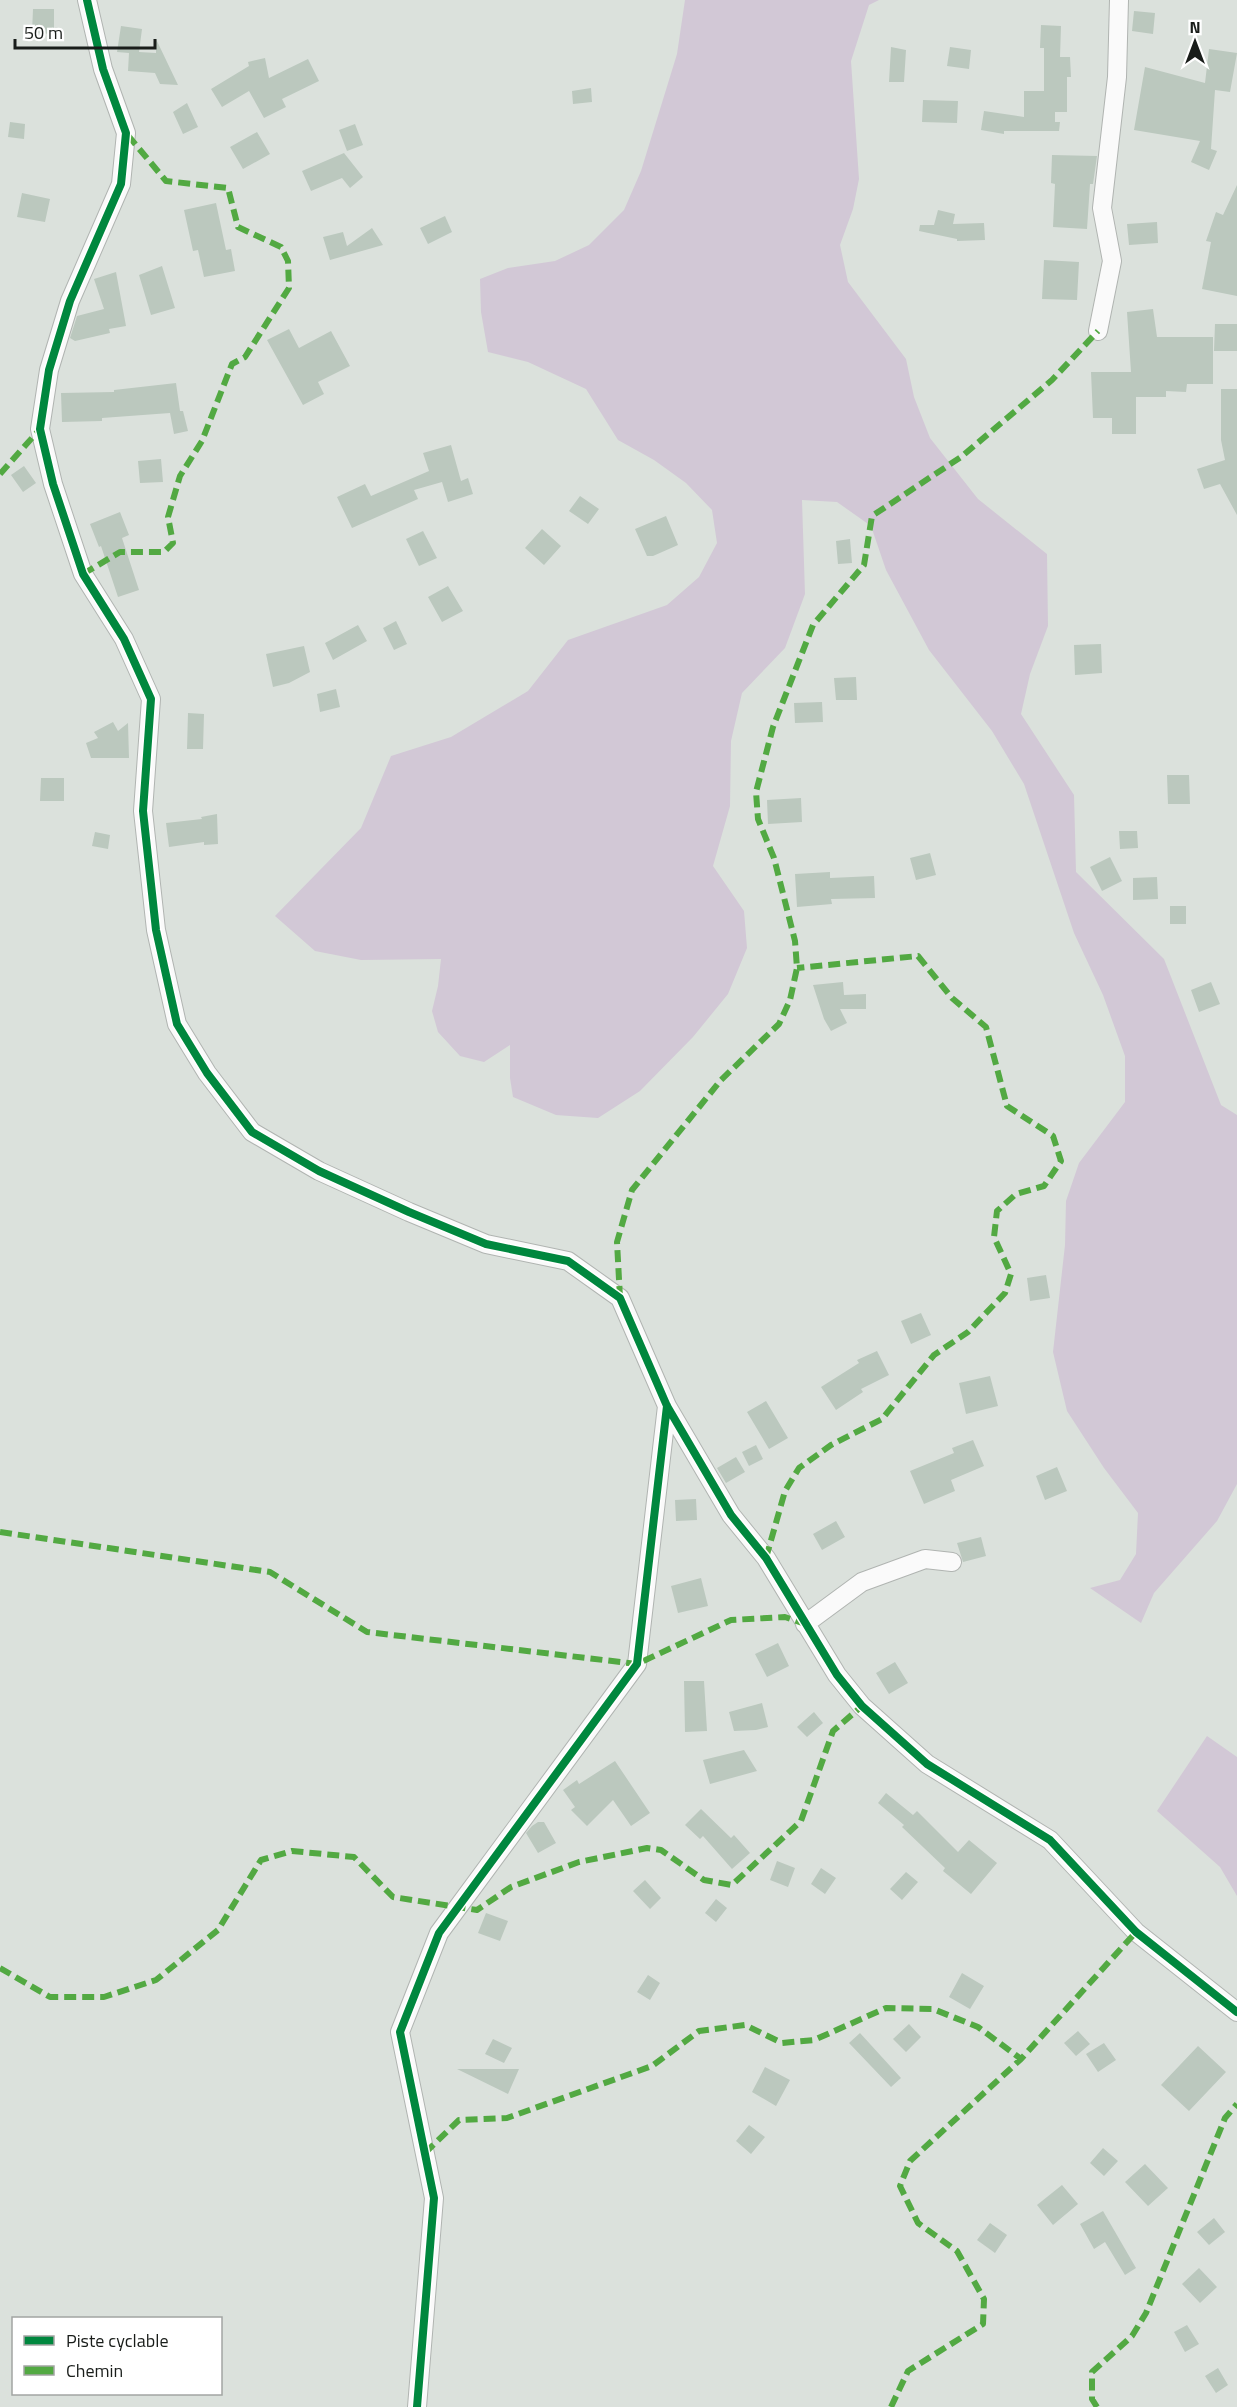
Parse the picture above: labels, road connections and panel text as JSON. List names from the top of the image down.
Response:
{
  "legend": ["Piste cyclable", "Chemin"],
  "scale_bar": "50 m",
  "north": "top"
}
